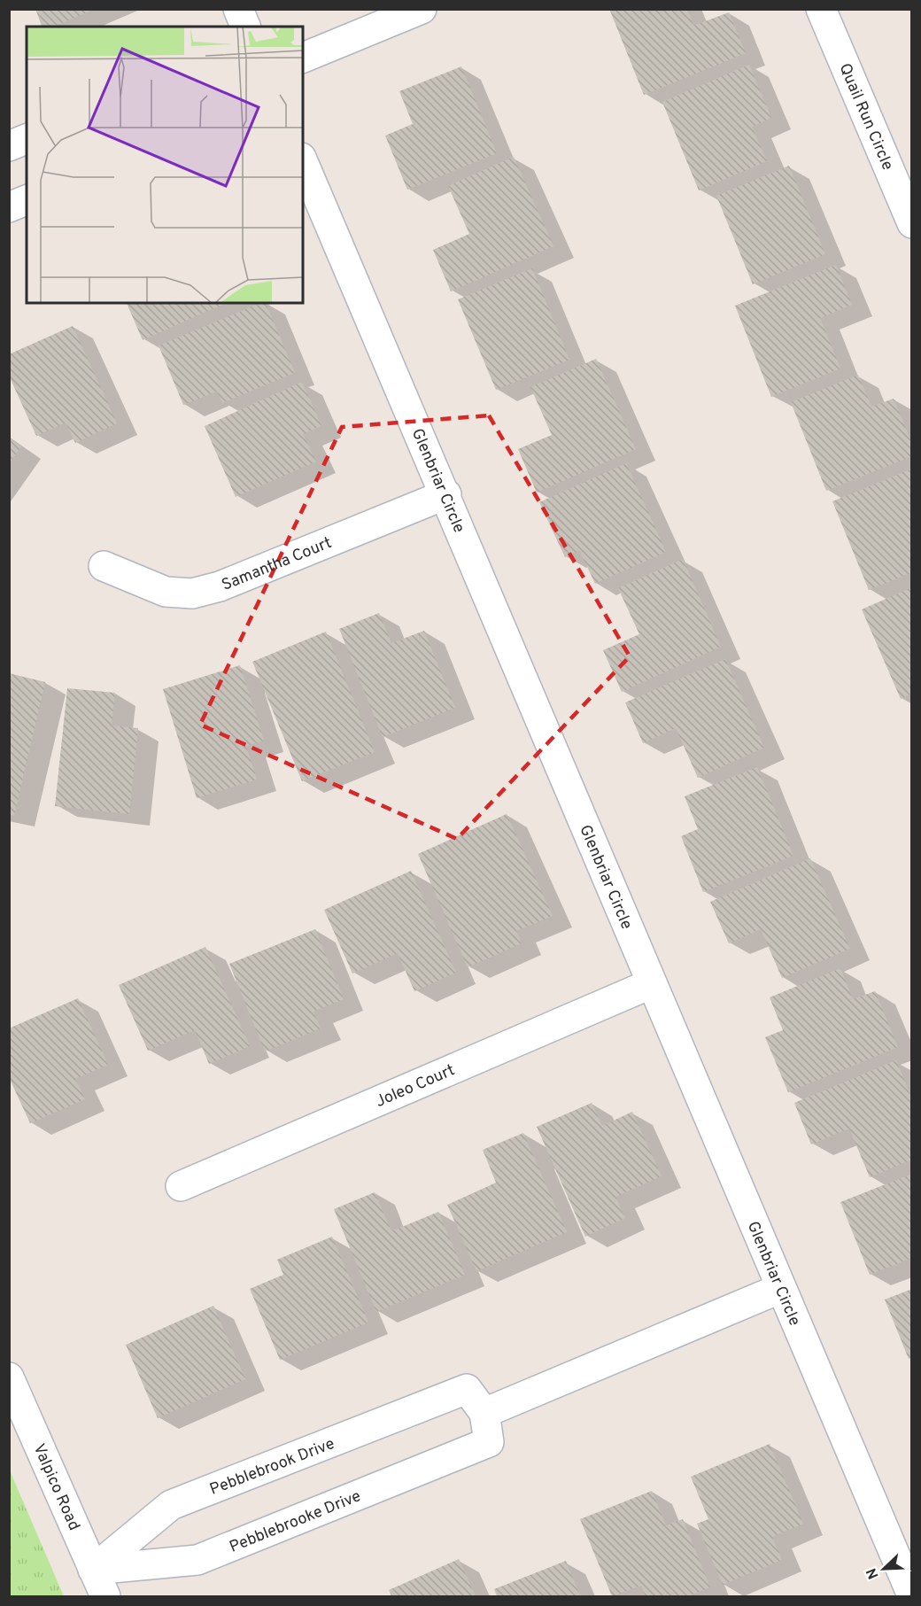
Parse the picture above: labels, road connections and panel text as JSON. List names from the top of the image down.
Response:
{
  "streets": {
    "street": [
      "Quail Run Circle",
      "Glenbriar Circle",
      "Samantha Court",
      "Joleo Court",
      "Pebblebrook Drive",
      "Valpico Road",
      "Pebblebrooke Drive"
    ]
  },
  "crossings": [
    ["Glenbriar Circle", "Samantha Court"],
    ["Glenbriar Circle", "Joleo Court"],
    ["Pebblebrook Drive", "Valpico Road"],
    ["Pebblebrook Drive", "Pebblebrooke Drive"],
    ["Valpico Road", "Pebblebrooke Drive"]
  ],
  "north": "bottom left"
}
